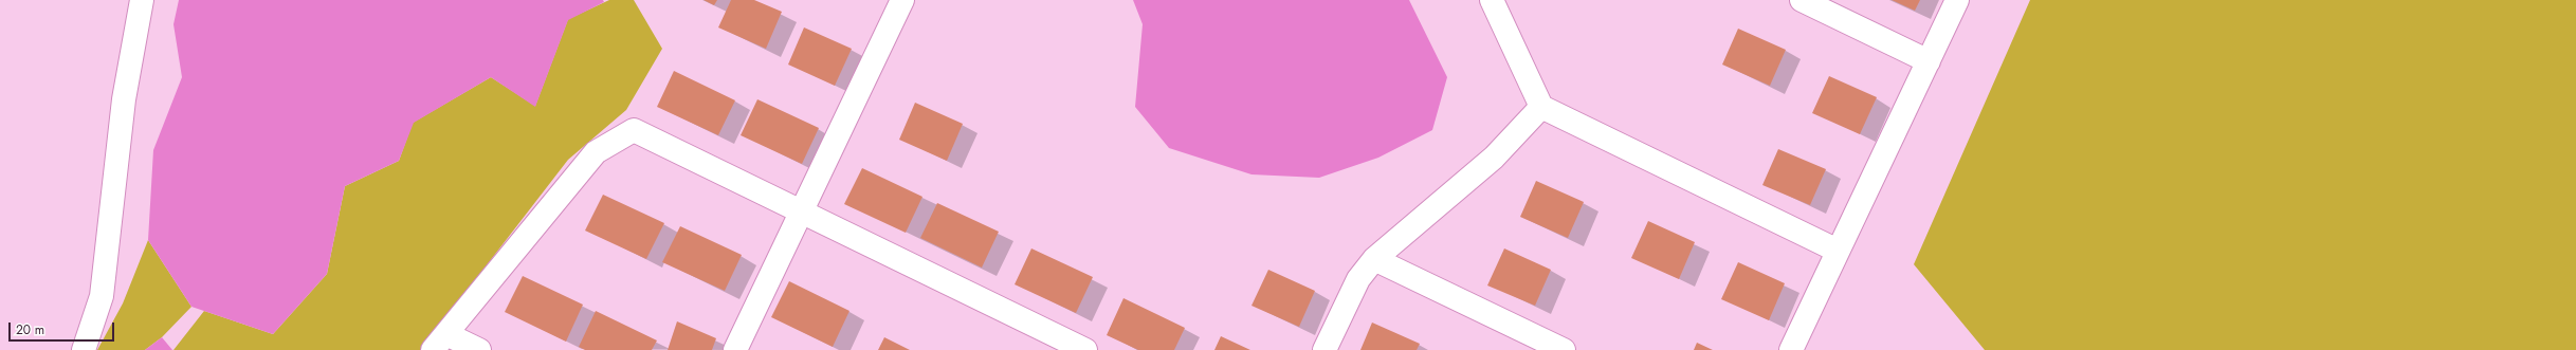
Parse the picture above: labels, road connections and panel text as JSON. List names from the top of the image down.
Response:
{
  "scale_bar": "20 m"
}
